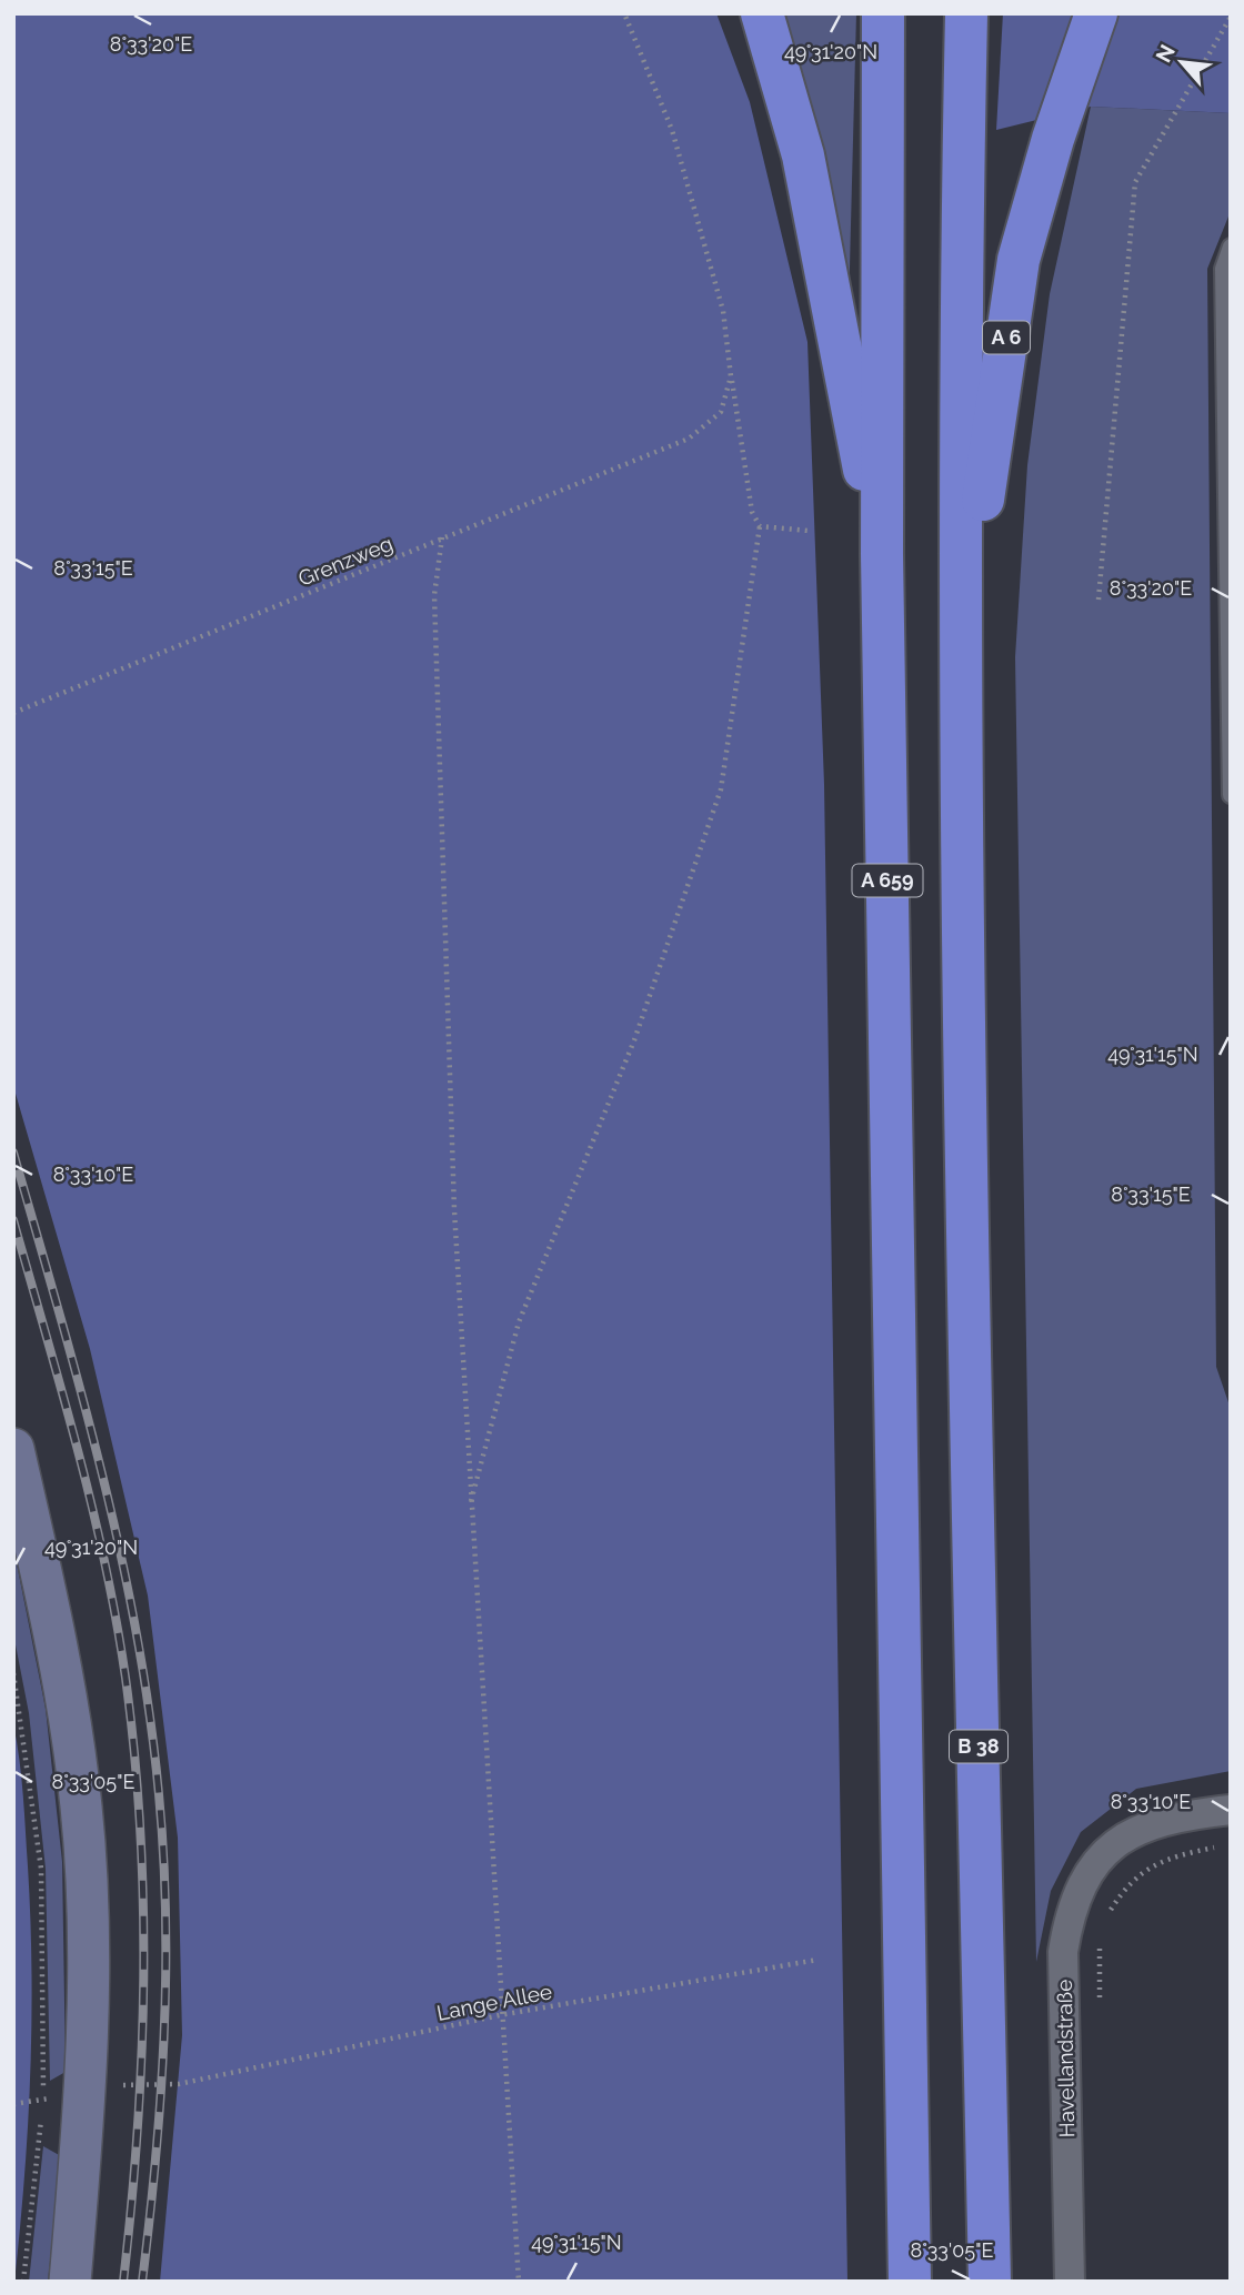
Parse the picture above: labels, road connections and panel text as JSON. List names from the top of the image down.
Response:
{
  "streets": {
    "highway": ["A 6", "A 659", "B 38"],
    "street": ["Havellandstraße"],
    "path": ["Grenzweg", "Lange Allee"]
  },
  "crossings": [
    ["A 6", "B 38"]
  ],
  "north": "top left",
  "coordinates": [
    "8°33'20\"E",
    "49°31'20\"N",
    "8°33'15\"E",
    "49°31'15\"N",
    "8°33'10\"E",
    "8°33'05\"E"
  ]
}
